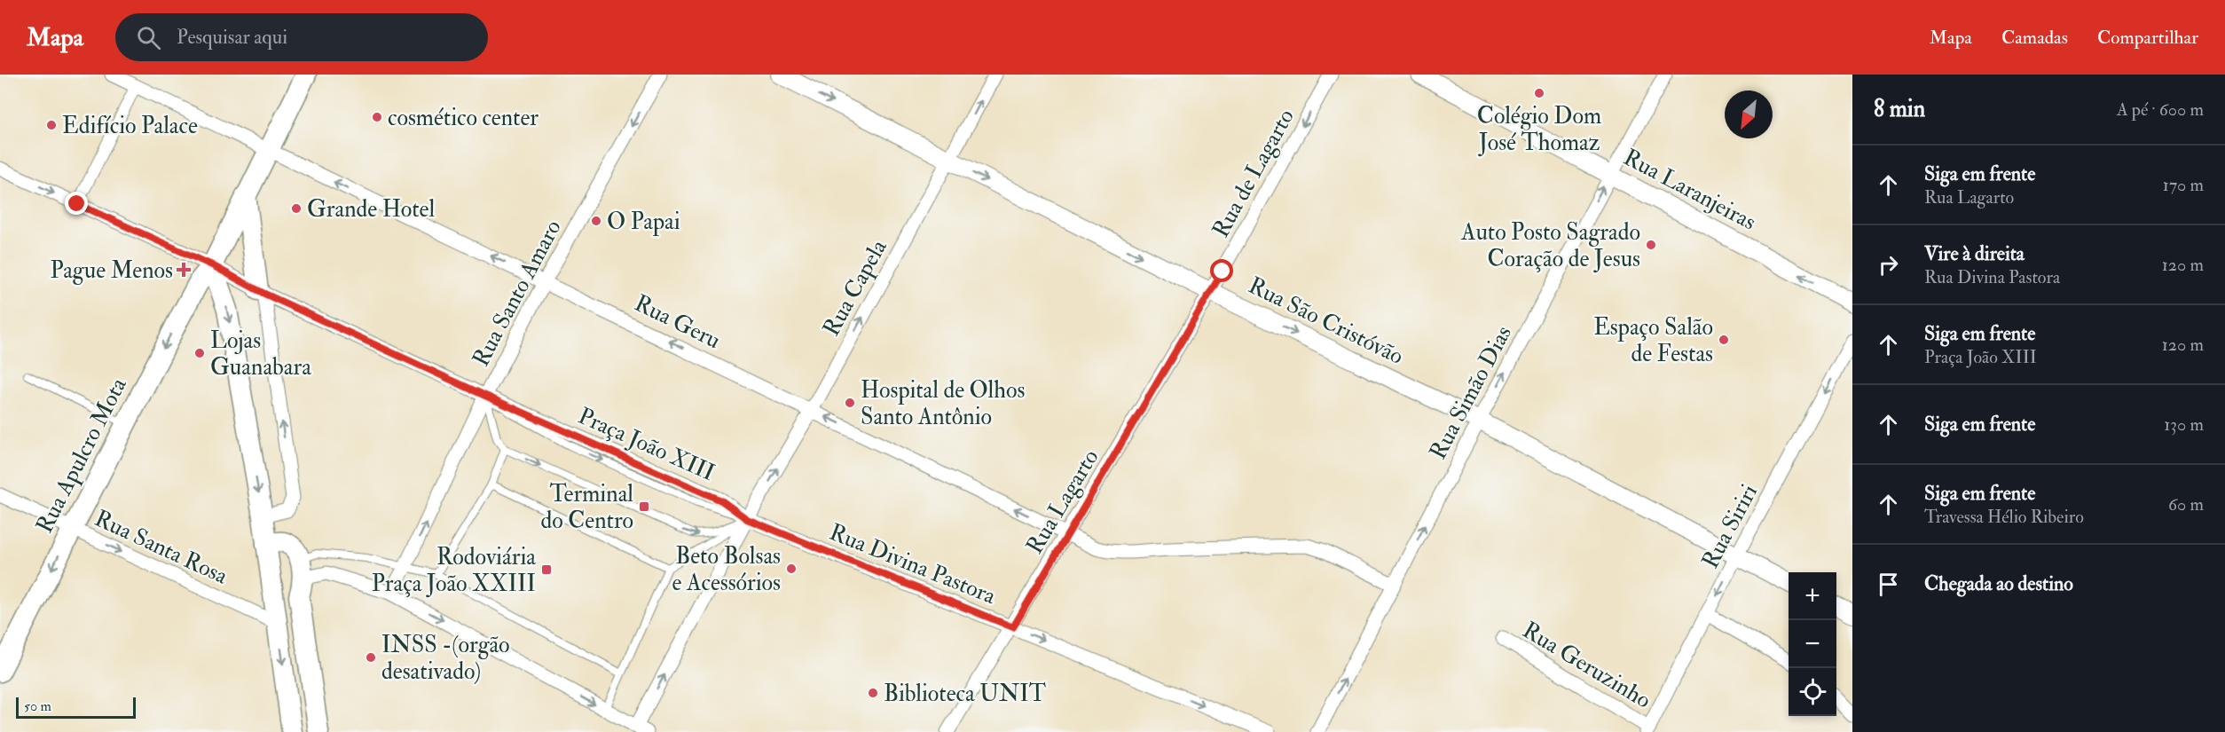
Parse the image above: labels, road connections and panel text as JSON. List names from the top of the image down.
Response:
{
  "streets": {
    "main road": ["Rua Apulcro Mota"],
    "street": [
      "Rua de Lagarto",
      "Rua Laranjeiras",
      "Rua Capela",
      "Rua Santo Amaro",
      "Rua São Cristóvão",
      "Rua Geru",
      "Rua Simão Dias",
      "Praça João XIII",
      "Rua Lagarto",
      "Rua Siriri",
      "Rua Santa Rosa",
      "Rua Divina Pastora",
      "Rua Geruzinho"
    ]
  },
  "crossings": [
    ["Rua de Lagarto", "Rua São Cristóvão"],
    ["Rua de Lagarto", "Rua Lagarto"],
    ["Rua Laranjeiras", "Rua Simão Dias"],
    ["Rua Capela", "Rua São Cristóvão"],
    ["Rua Capela", "Rua Geru"],
    ["Rua Capela", "Praça João XIII"],
    ["Rua Capela", "Rua Divina Pastora"],
    ["Rua Santo Amaro", "Rua Geru"],
    ["Rua Santo Amaro", "Praça João XIII"],
    ["Rua São Cristóvão", "Rua Simão Dias"],
    ["Rua São Cristóvão", "Rua Lagarto"],
    ["Rua São Cristóvão", "Rua Siriri"],
    ["Rua Geru", "Rua Simão Dias"],
    ["Rua Geru", "Rua Apulcro Mota"],
    ["Rua Geru", "Rua Lagarto"],
    ["Praça João XIII", "Rua Apulcro Mota"],
    ["Praça João XIII", "Rua Divina Pastora"],
    ["Rua Apulcro Mota", "Rua Santa Rosa"],
    ["Rua Lagarto", "Rua Divina Pastora"],
    ["Rua Siriri", "Rua Geruzinho"]
  ],
  "one_way": [
    "Rua de Lagarto",
    "Rua Laranjeiras",
    "Rua Capela",
    "Rua São Cristóvão",
    "Rua Geru",
    "Rua Simão Dias",
    "Praça João XIII",
    "Rua Apulcro Mota",
    "Rua Siriri",
    "Rua Santa Rosa",
    "Rua Divina Pastora"
  ],
  "places": {
    "other": [
      "Colégio Dom José Thomaz",
      "cosmético center",
      "Edifício Palace",
      "Grande Hotel",
      "O Papai",
      "Auto Posto Sagrado Coração de Jesus",
      "Espaço Salão de Festas",
      "Lojas Guanabara",
      "Hospital de Olhos Santo Antônio",
      "Beto Bolsas e Acessórios",
      "INSS -(orgão desativado)",
      "Biblioteca UNIT"
    ],
    "health": ["Pague Menos"],
    "transit": ["Terminal do Centro", "Rodoviária Praça João XXIII"]
  },
  "scale_bar": "50 m",
  "north": "bottom left",
  "page": {
    "header": "Mapa",
    "search": "Pesquisar aqui",
    "nav": ["Mapa", "Camadas", "Compartilhar"],
    "heading": ["8 min", "A pé · 600 m"],
    "list": [
      ["Siga em frente", "Rua Lagarto", "170 m"],
      ["Vire à direita", "Rua Divina Pastora", "120 m"],
      ["Siga em frente", "Praça João XIII", "120 m"],
      ["Siga em frente", "130 m"],
      ["Siga em frente", "Travessa Hélio Ribeiro", "60 m"],
      "Chegada ao destino"
    ],
    "map_buttons": ["+", "−"],
    "scale": "50 m"
  }
}
